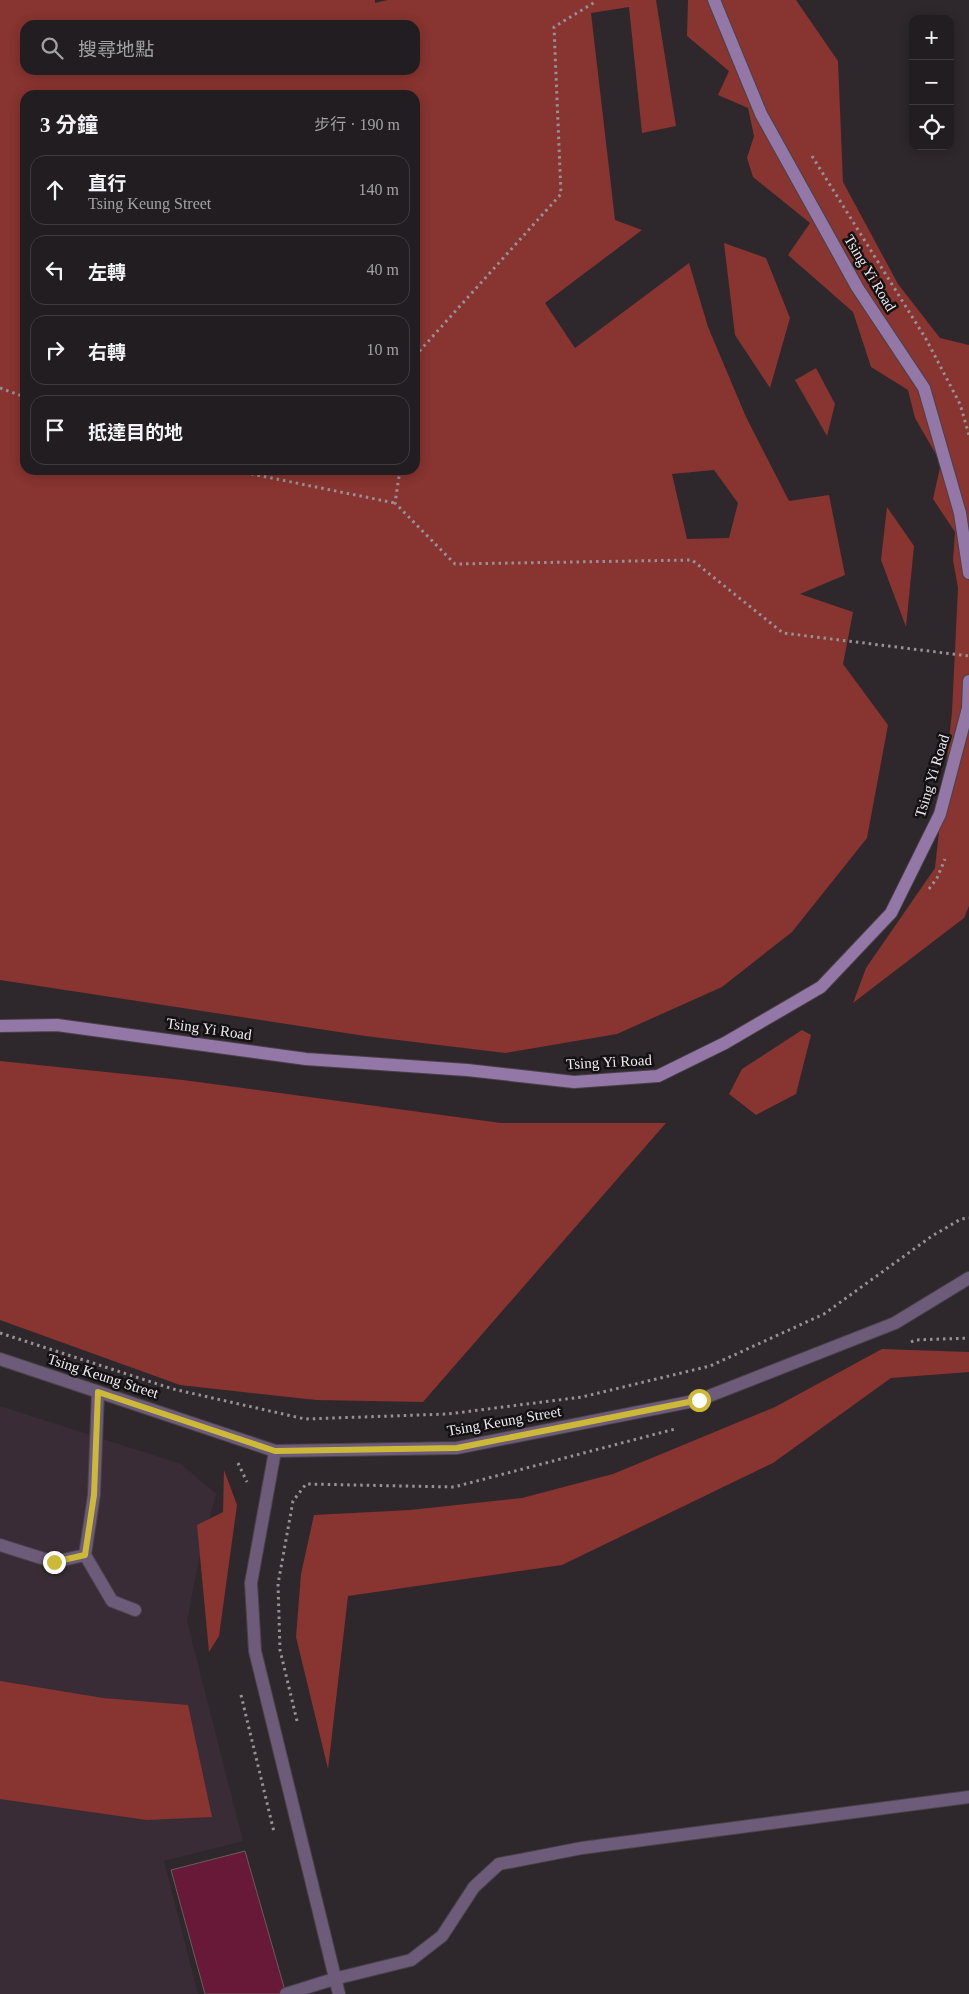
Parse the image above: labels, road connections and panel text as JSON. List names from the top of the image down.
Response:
{
  "streets": {
    "main road": ["Tsing Yi Road"],
    "street": ["Tsing Keung Street"]
  },
  "page": {
    "map_buttons": ["+", "−"],
    "search": "搜尋地點",
    "heading": ["3 分鐘", "步行 · 190 m"],
    "list": [
      ["直行", "Tsing Keung Street", "140 m"],
      ["左轉", "40 m"],
      ["右轉", "10 m"],
      "抵達目的地"
    ]
  }
}
